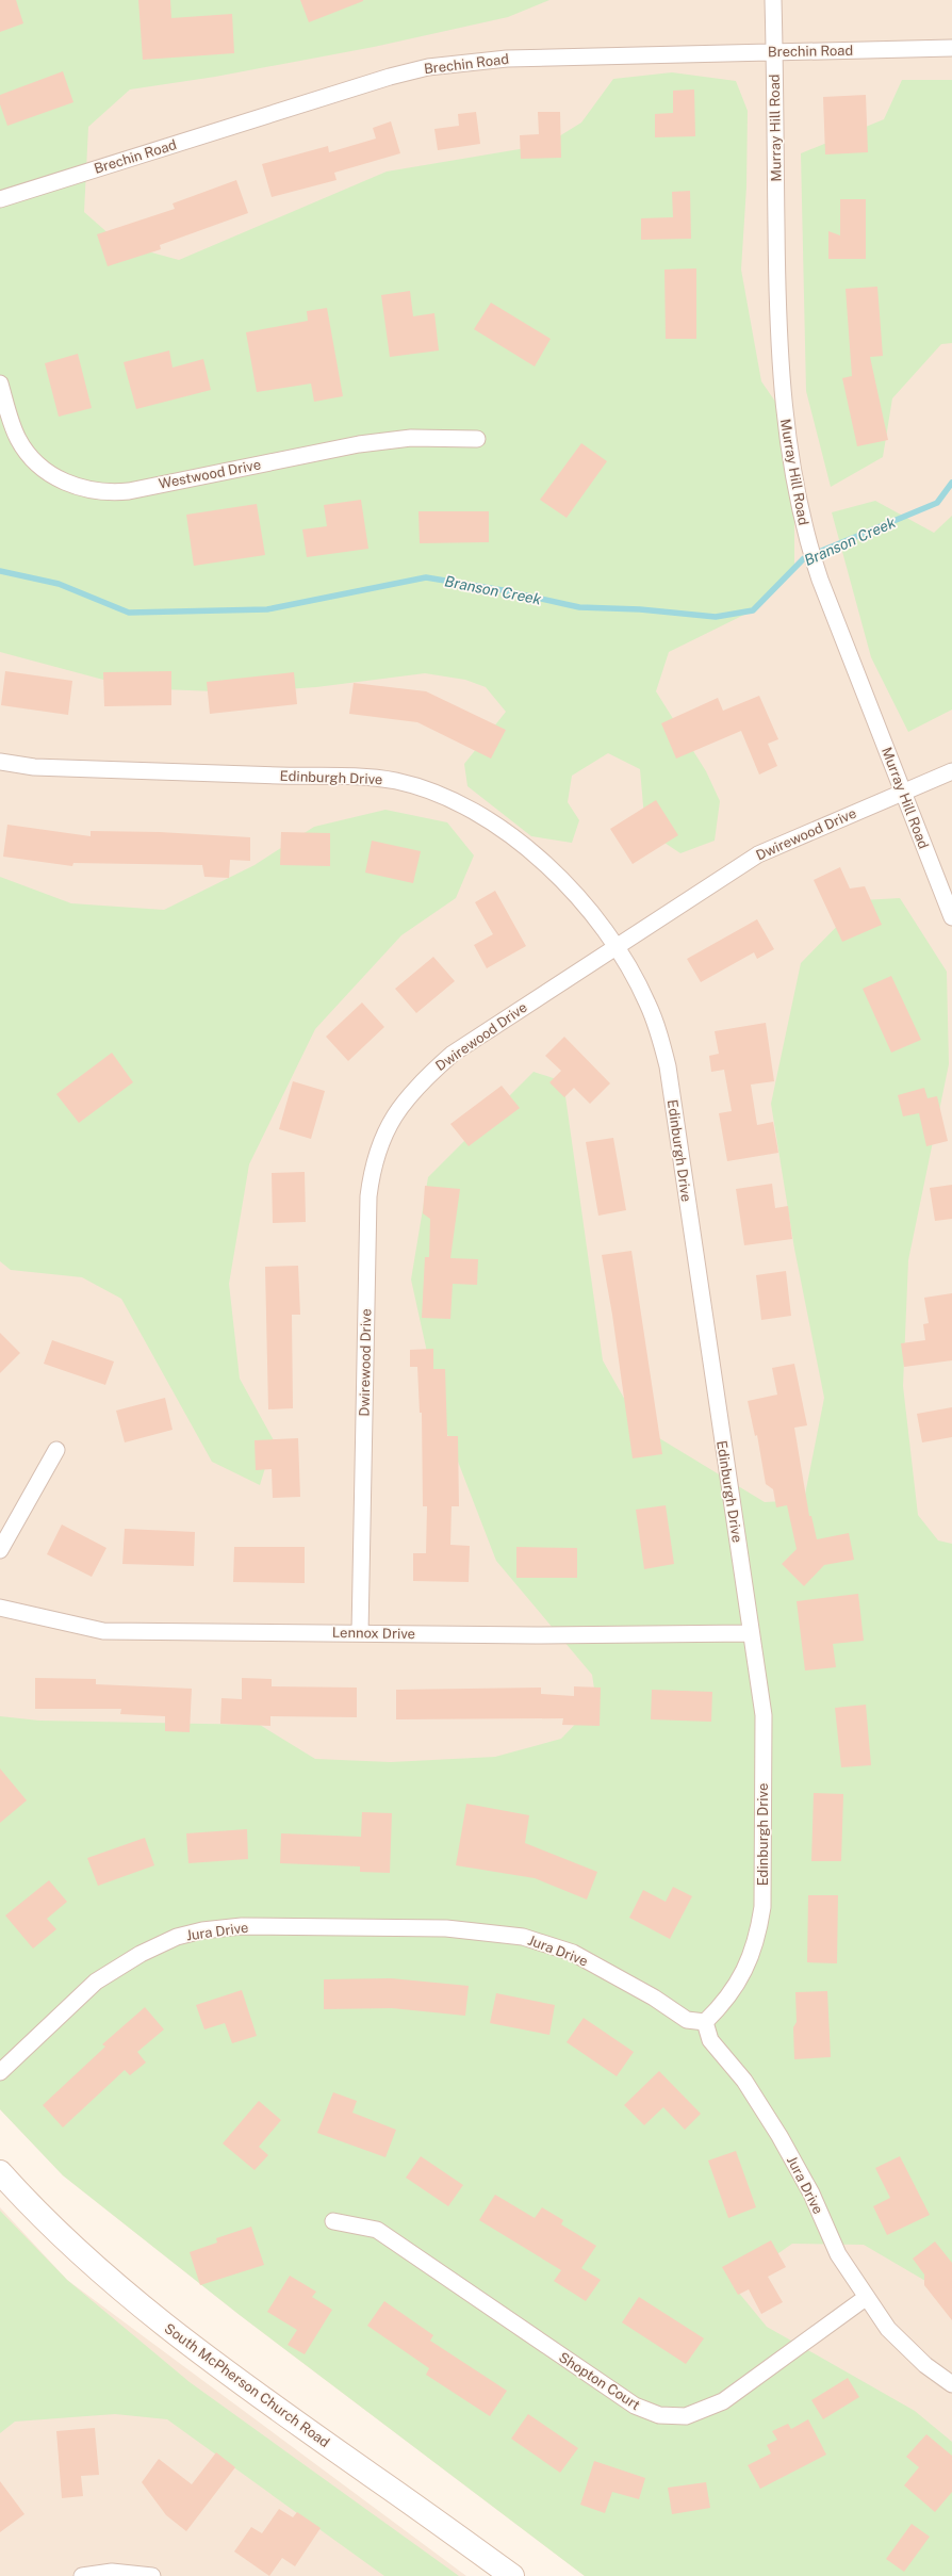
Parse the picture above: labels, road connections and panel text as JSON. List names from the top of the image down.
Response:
{
  "streets": {
    "main road": ["South McPherson Church Road"],
    "street": [
      "Brechin Road",
      "Murray Hill Road",
      "Westwood Drive",
      "Edinburgh Drive",
      "Dwirewood Drive",
      "Lennox Drive",
      "Jura Drive",
      "Shopton Court"
    ]
  },
  "crossings": [
    ["Brechin Road", "Murray Hill Road"],
    ["Murray Hill Road", "Dwirewood Drive"],
    ["Edinburgh Drive", "Dwirewood Drive"],
    ["Edinburgh Drive", "Lennox Drive"],
    ["Edinburgh Drive", "Jura Drive"],
    ["Dwirewood Drive", "Lennox Drive"],
    ["Jura Drive", "Shopton Court"]
  ],
  "water": ["Branson Creek"]
}
